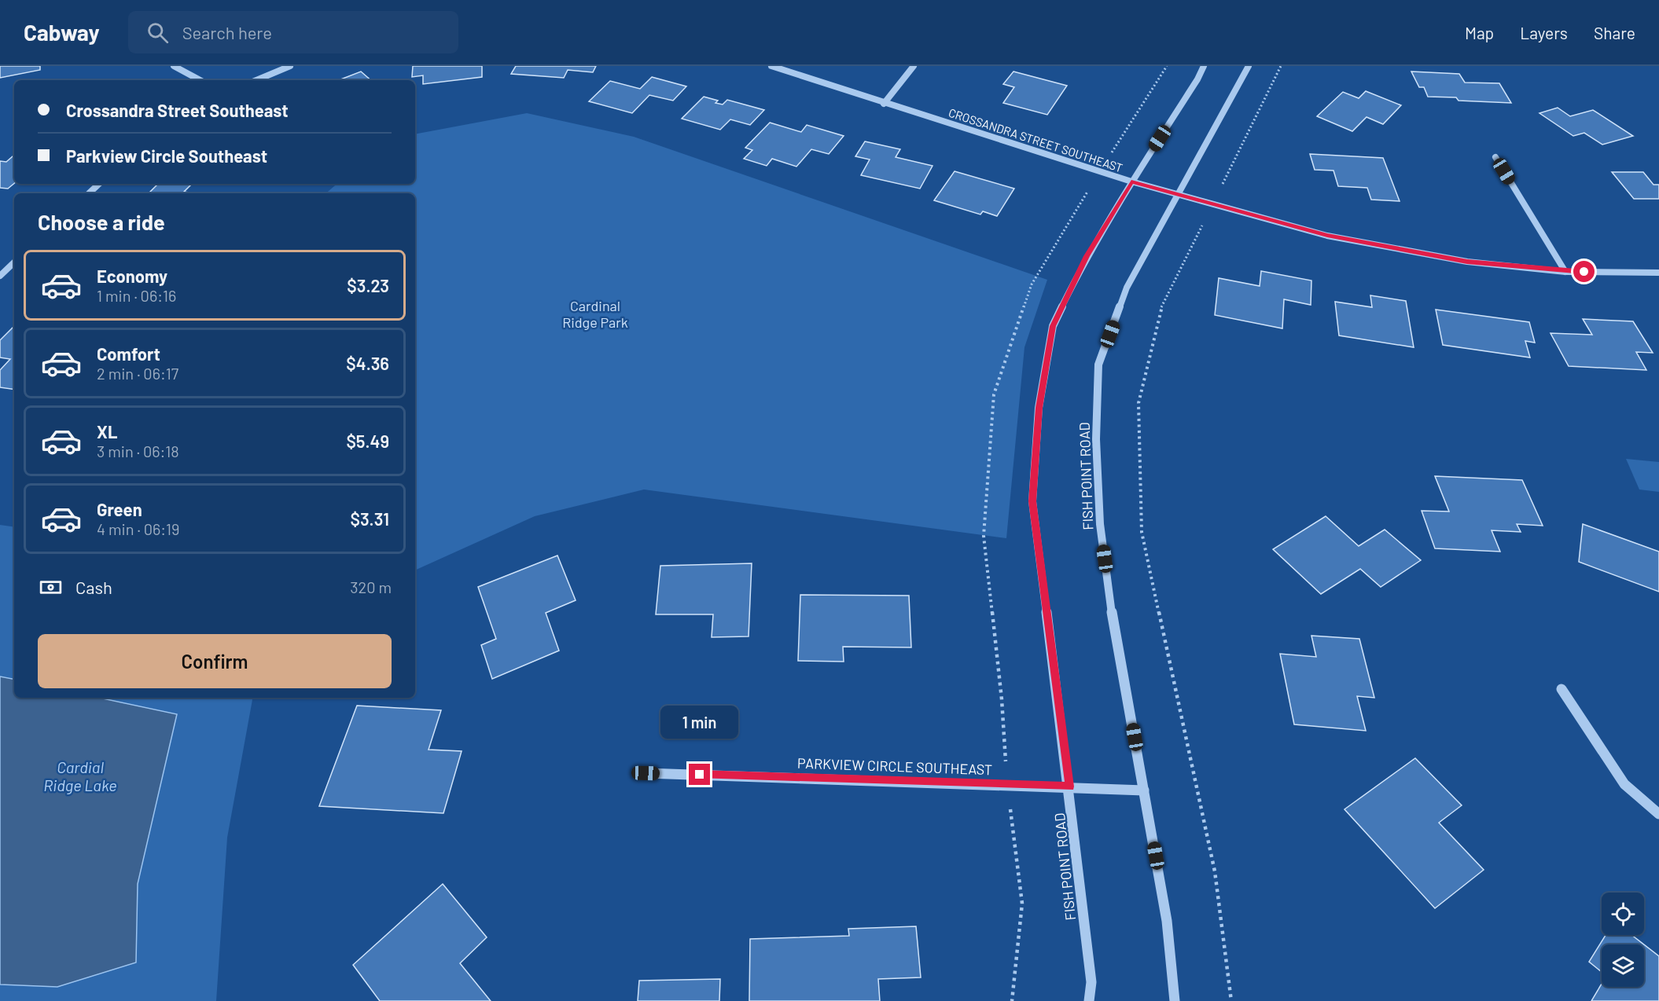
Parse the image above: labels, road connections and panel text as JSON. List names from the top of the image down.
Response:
{
  "streets": {
    "street": ["CROSSANDRA STREET SOUTHEAST", "FISH POINT ROAD", "PARKVIEW CIRCLE SOUTHEAST"]
  },
  "crossings": [
    ["CROSSANDRA STREET SOUTHEAST", "FISH POINT ROAD"],
    ["FISH POINT ROAD", "PARKVIEW CIRCLE SOUTHEAST"]
  ],
  "water": ["Cardial Ridge Lake"],
  "parks": ["Cardinal Ridge Park"],
  "page": {
    "header": "Cabway",
    "search": "Search here",
    "nav": ["Map", "Layers", "Share"],
    "banner": ["Crossandra Street Southeast", "Parkview Circle Southeast"],
    "heading": "Choose a ride",
    "list": [
      {
        "name": "Economy",
        "note": "1 min · 06:16",
        "value": "$3.23"
      },
      {
        "name": "Comfort",
        "note": "2 min · 06:17",
        "value": "$4.36"
      },
      {
        "name": "XL",
        "note": "3 min · 06:18",
        "value": "$5.49"
      },
      {
        "name": "Green",
        "note": "4 min · 06:19",
        "value": "$3.31"
      }
    ],
    "pay": ["Cash", "320 m"],
    "buttons": "Confirm",
    "bubble": "1 min"
  }
}
